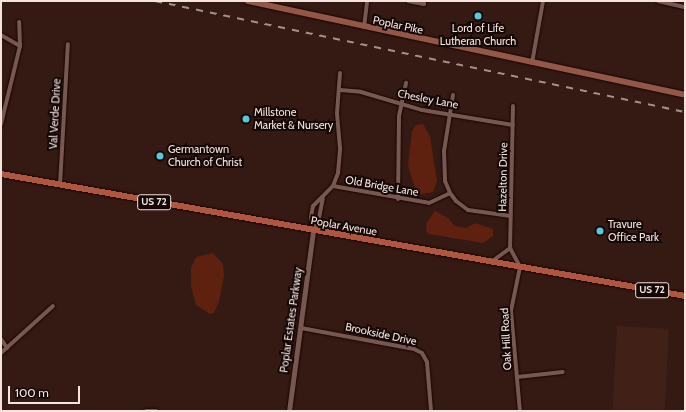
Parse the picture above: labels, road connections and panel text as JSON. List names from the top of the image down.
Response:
{
  "streets": {
    "main road": ["Poplar Pike", "US 72", "Poplar Avenue"],
    "street": [
      "Chesley Lane",
      "Val Verde Drive",
      "Hazelton Drive",
      "Old Bridge Lane",
      "Poplar Estates Parkway",
      "Brookside Drive",
      "Oak Hill Road"
    ]
  },
  "crossings": [
    ["Chesley Lane", "Hazelton Drive"],
    ["Val Verde Drive", "Poplar Avenue"],
    ["Hazelton Drive", "Poplar Avenue"],
    ["Hazelton Drive", "Oak Hill Road"],
    ["Poplar Avenue", "Poplar Estates Parkway"],
    ["Poplar Avenue", "Oak Hill Road"],
    ["Poplar Estates Parkway", "Brookside Drive"]
  ],
  "places": [
    "Lord of Life Lutheran Church",
    "Millstone Market & Nursery",
    "Germantown Church of Christ",
    "Travure Office Park"
  ],
  "scale_bar": "100 m"
}
